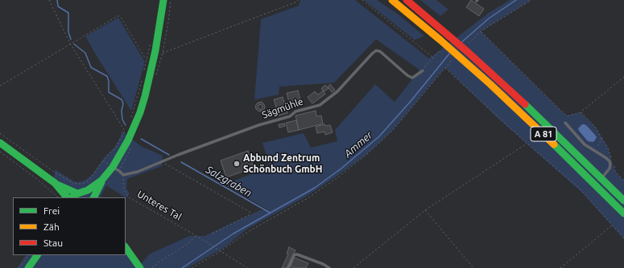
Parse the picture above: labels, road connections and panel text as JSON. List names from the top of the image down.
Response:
{
  "streets": {
    "main road": ["A 81"],
    "lane": ["Sägmühle"],
    "path": ["Unteres Tal"]
  },
  "crossings": [
    ["Sägmühle", "Unteres Tal"]
  ],
  "water": ["Ammer", "Salzgraben"],
  "places": ["Abbund Zentrum Schönbuch GmbH"],
  "legend": ["Frei", "Zäh", "Stau"]
}
